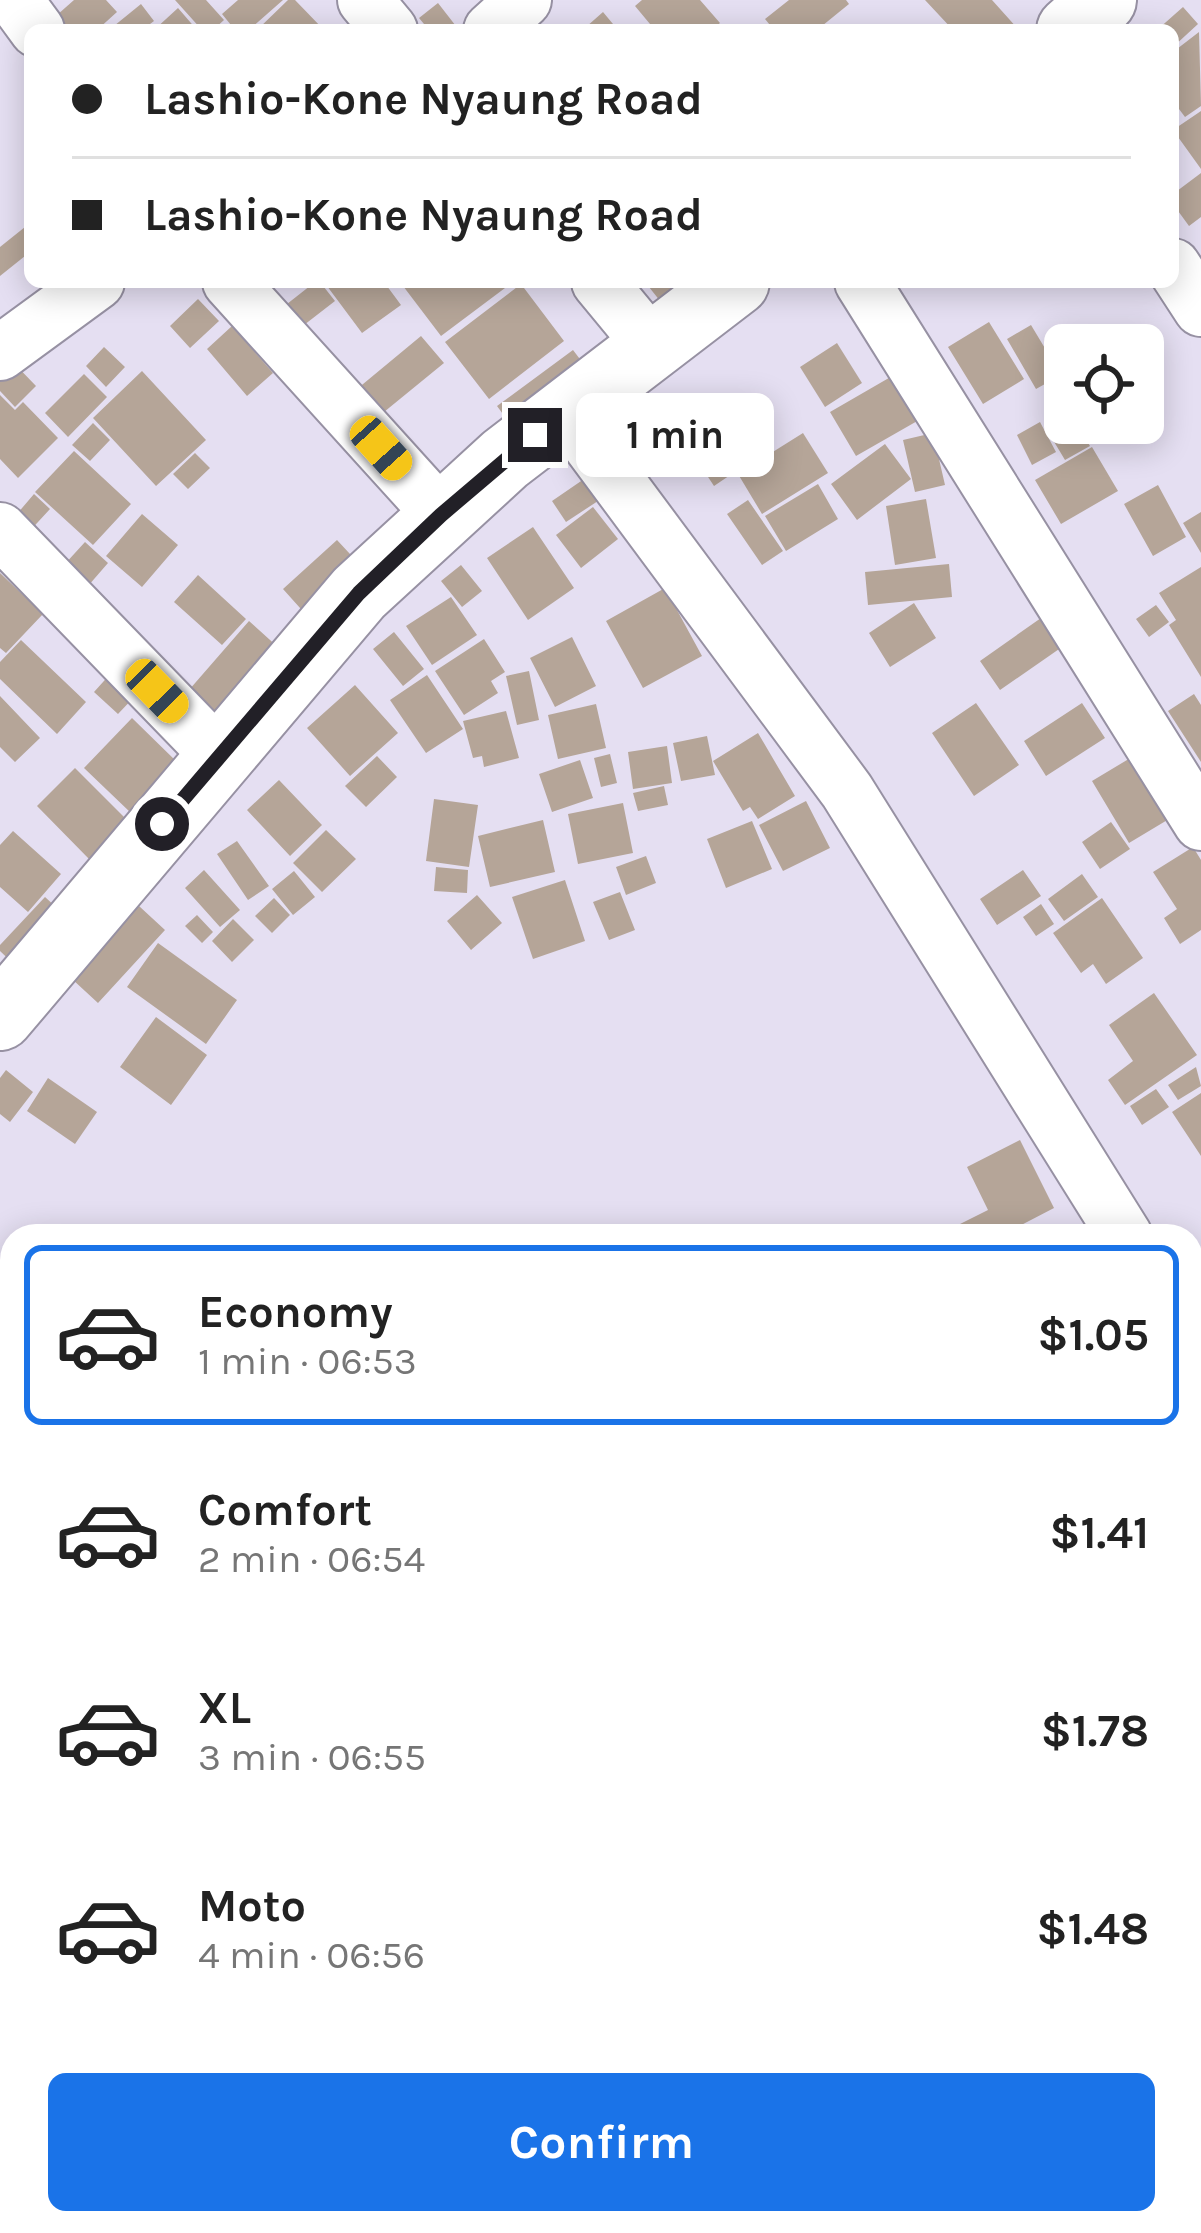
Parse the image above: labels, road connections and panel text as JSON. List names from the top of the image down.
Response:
{
  "page": {
    "banner": ["Lashio-Kone Nyaung Road", "Lashio-Kone Nyaung Road"],
    "bubble": "1 min",
    "list": [
      {
        "name": "Economy",
        "note": "1 min · 06:53",
        "value": "$1.05"
      },
      {
        "name": "Comfort",
        "note": "2 min · 06:54",
        "value": "$1.41"
      },
      {
        "name": "XL",
        "note": "3 min · 06:55",
        "value": "$1.78"
      },
      {
        "name": "Moto",
        "note": "4 min · 06:56",
        "value": "$1.48"
      }
    ],
    "buttons": "Confirm"
  }
}
